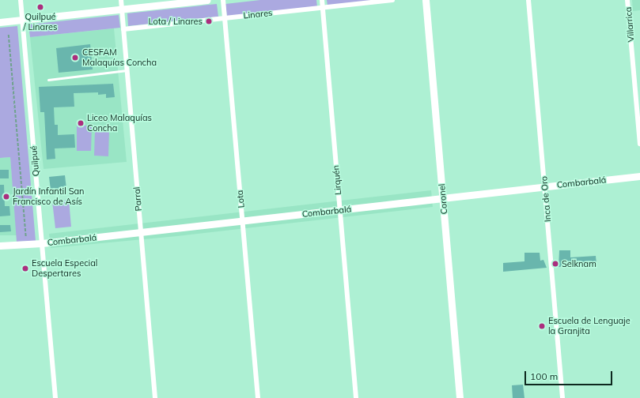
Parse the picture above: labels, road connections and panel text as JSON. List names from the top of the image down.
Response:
{
  "streets": {
    "main road": ["Combarbalá", "Coronel"],
    "street": [
      "Linares",
      "Villarrica",
      "Quilpué",
      "Lirquén",
      "Parral",
      "Lota",
      "Inca de Oro"
    ]
  },
  "crossings": [
    ["Linares", "Lirquén"],
    ["Linares", "Parral"],
    ["Linares", "Lota"],
    ["Quilpué", "Combarbalá"],
    ["Lirquén", "Combarbalá"],
    ["Combarbalá", "Parral"],
    ["Combarbalá", "Lota"],
    ["Combarbalá", "Coronel"],
    ["Combarbalá", "Inca de Oro"]
  ],
  "places": [
    "Quilpué / Linares",
    "Lota / Linares",
    "CESFAM Malaquías Concha",
    "Liceo Malaquías Concha",
    "Jardín Infantil San Francisco de Asís",
    "Selknam",
    "Escuela Especial Despertares",
    "Escuela de Lenguaje la Granjita"
  ],
  "scale_bar": "100 m"
}
